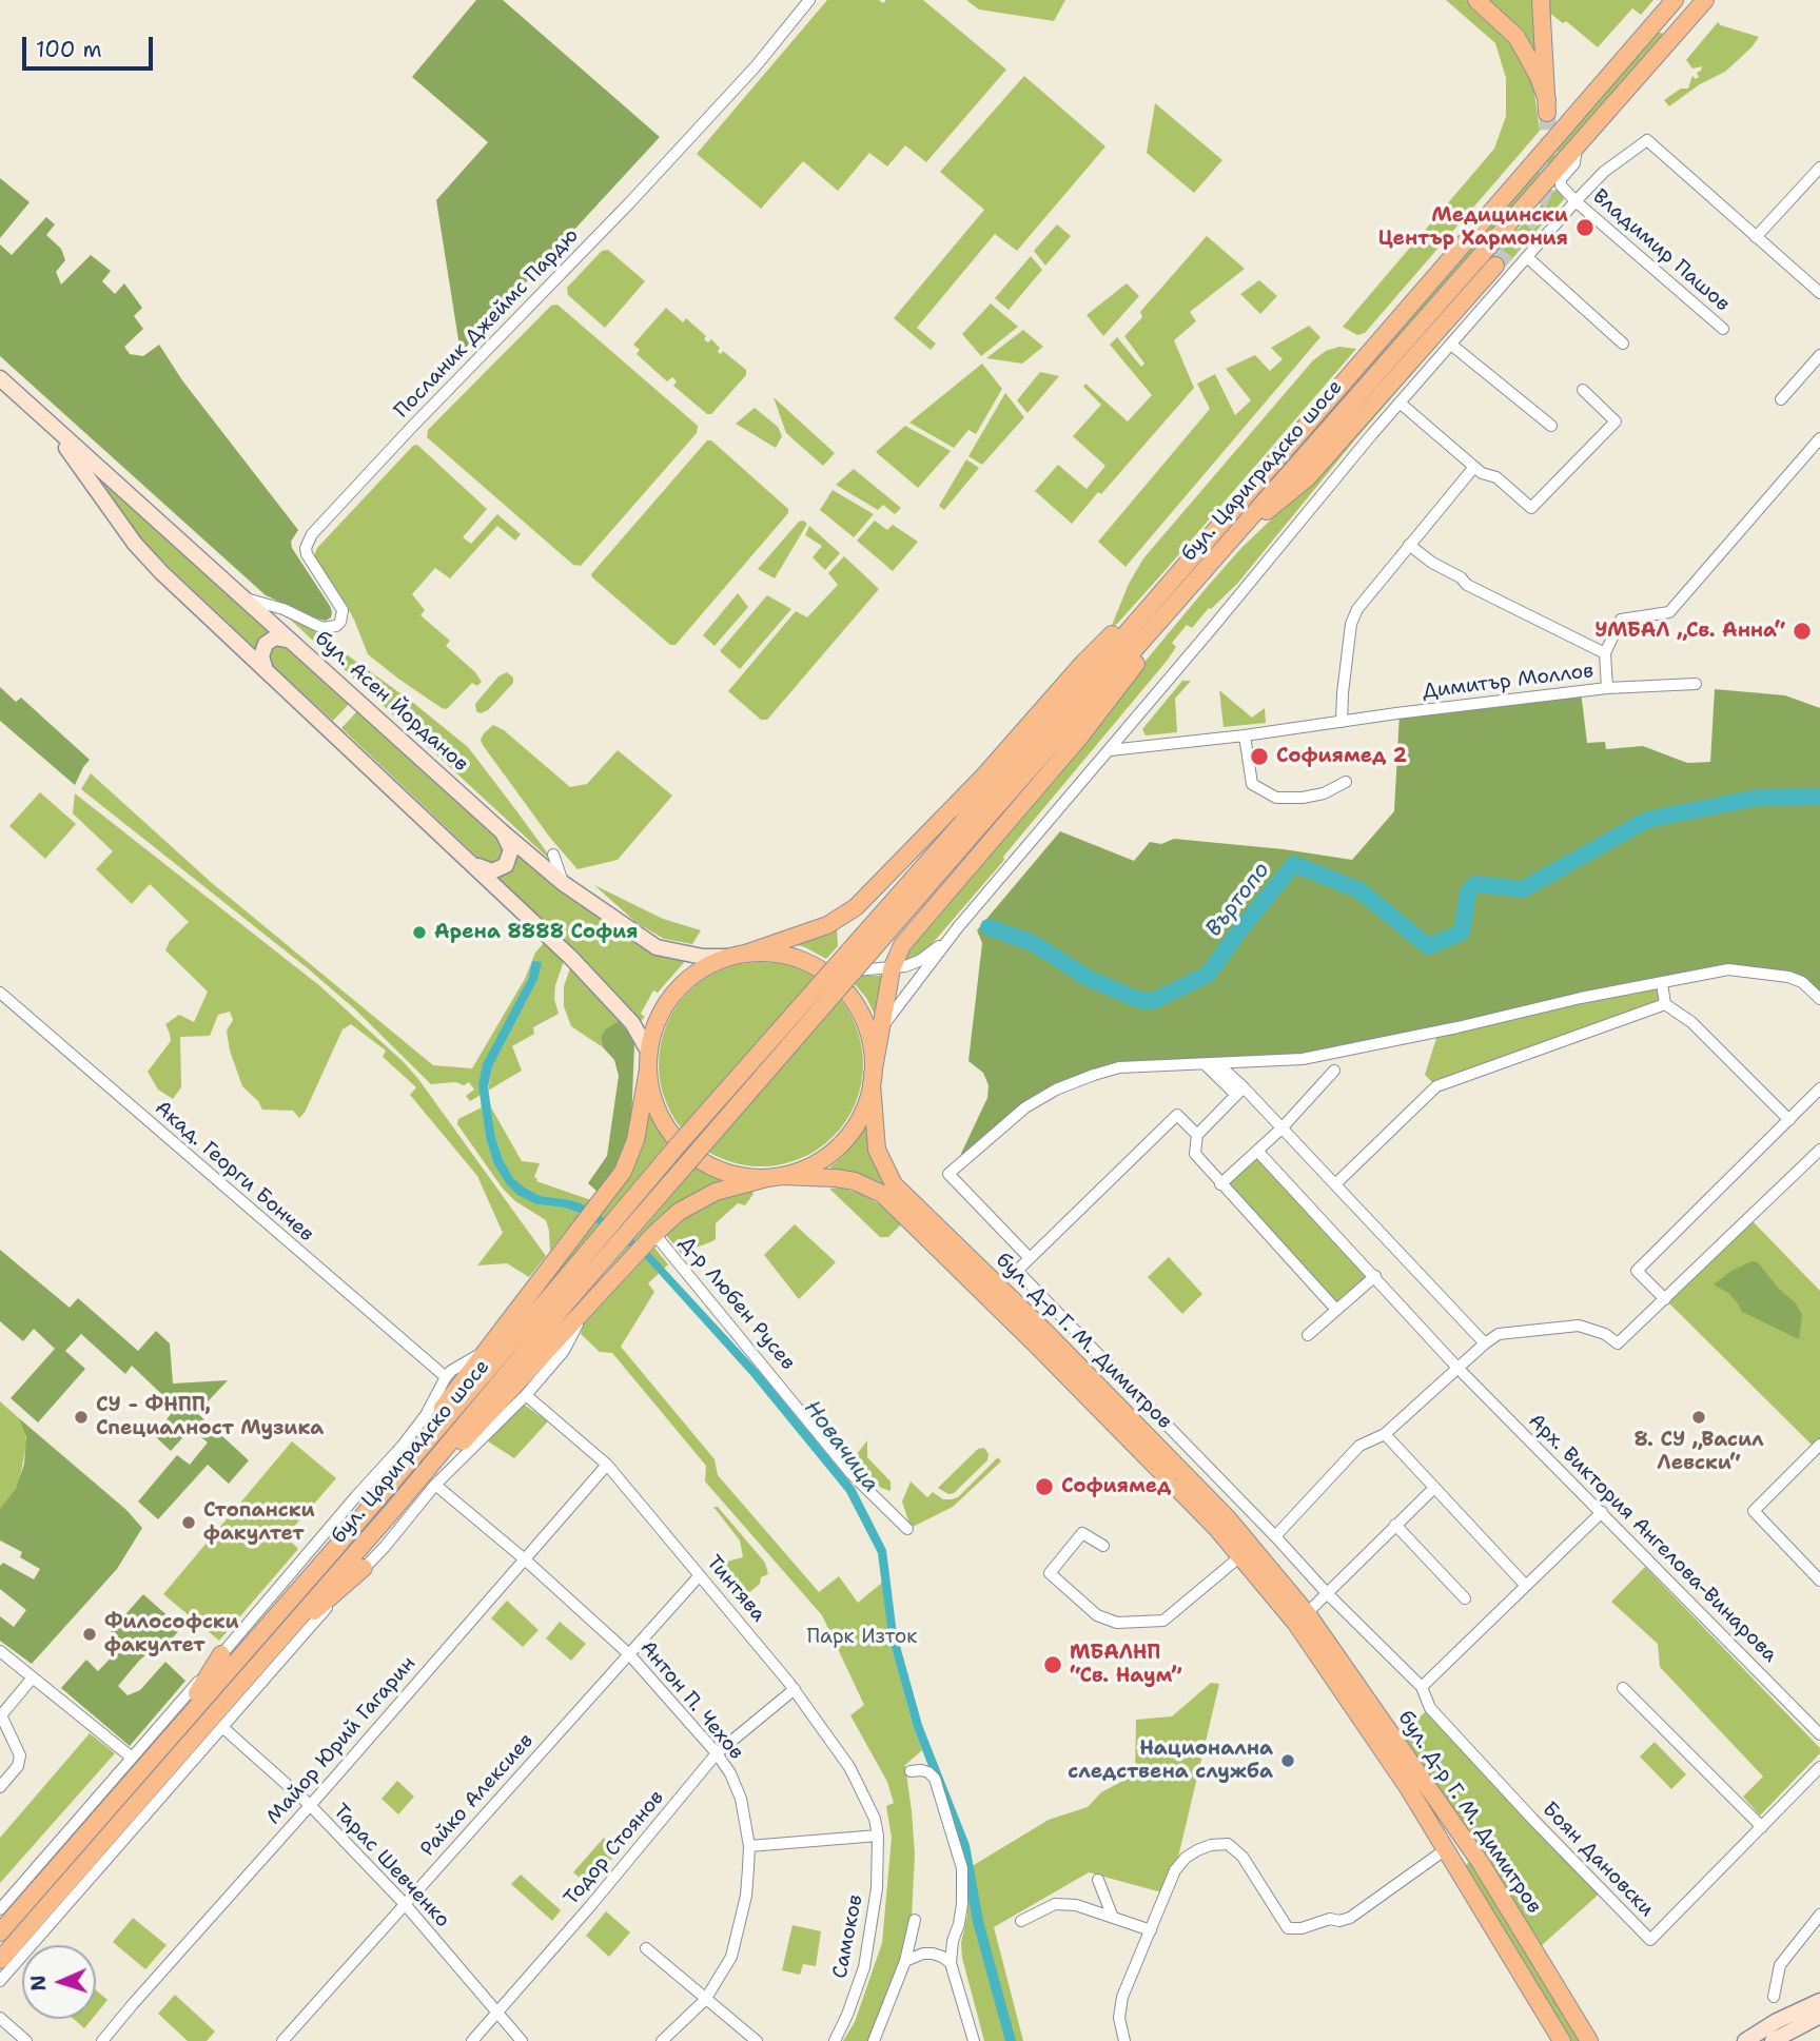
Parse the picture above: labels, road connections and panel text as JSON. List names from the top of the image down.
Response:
{
  "streets": {
    "main road": ["бул. Цариградско шосе", "бул. Асен Йорданов", "бул. Д-р Г. М. Димитров"],
    "street": [
      "Владимир Пашов",
      "Посланик Джеймс Пардю",
      "Димитър Моллов",
      "Акад. Георги Бончев",
      "Д-р Любен Русев",
      "Арх. Виктория Ангелова-Винарова",
      "Тинтява",
      "Антон П. Чехов",
      "Майор Юрий Гагарин",
      "Райко Алексиев",
      "Тодор Стоянов",
      "Боян Дановски",
      "Тарас Шевченко",
      "Самоков"
    ]
  },
  "crossings": [
    ["Посланик Джеймс Пардю", "бул. Асен Йорданов"],
    ["бул. Цариградско шосе", "Акад. Георги Бончев"],
    ["бул. Цариградско шосе", "Тинтява"],
    ["бул. Цариградско шосе", "Антон П. Чехов"],
    ["бул. Цариградско шосе", "Тарас Шевченко"],
    ["бул. Асен Йорданов", "бул. Д-р Г. М. Димитров"],
    ["Тинтява", "Майор Юрий Гагарин"],
    ["Тинтява", "Райко Алексиев"],
    ["Тинтява", "Тодор Стоянов"],
    ["Тинтява", "Самоков"],
    ["Антон П. Чехов", "Майор Юрий Гагарин"],
    ["Антон П. Чехов", "Райко Алексиев"],
    ["Антон П. Чехов", "Тодор Стоянов"],
    ["Майор Юрий Гагарин", "Тарас Шевченко"],
    ["Райко Алексиев", "Тарас Шевченко"],
    ["Тодор Стоянов", "Тарас Шевченко"]
  ],
  "water": ["Въртопо", "Новачица"],
  "parks": ["Парк Изток"],
  "places": [
    "Медицински Център Хармония",
    "УМБАЛ „Св. Анна“",
    "Софиямед 2",
    "Арена 8888 София",
    "СУ - ФНПП, Специалност Музика",
    "8. СУ „Васил Левски“",
    "Софиямед",
    "Стопански факултет",
    "Философски факултет",
    "MБАЛНП “Св. Наум”",
    "Национална следствена служба"
  ],
  "scale_bar": "100 m",
  "north": "left"
}
